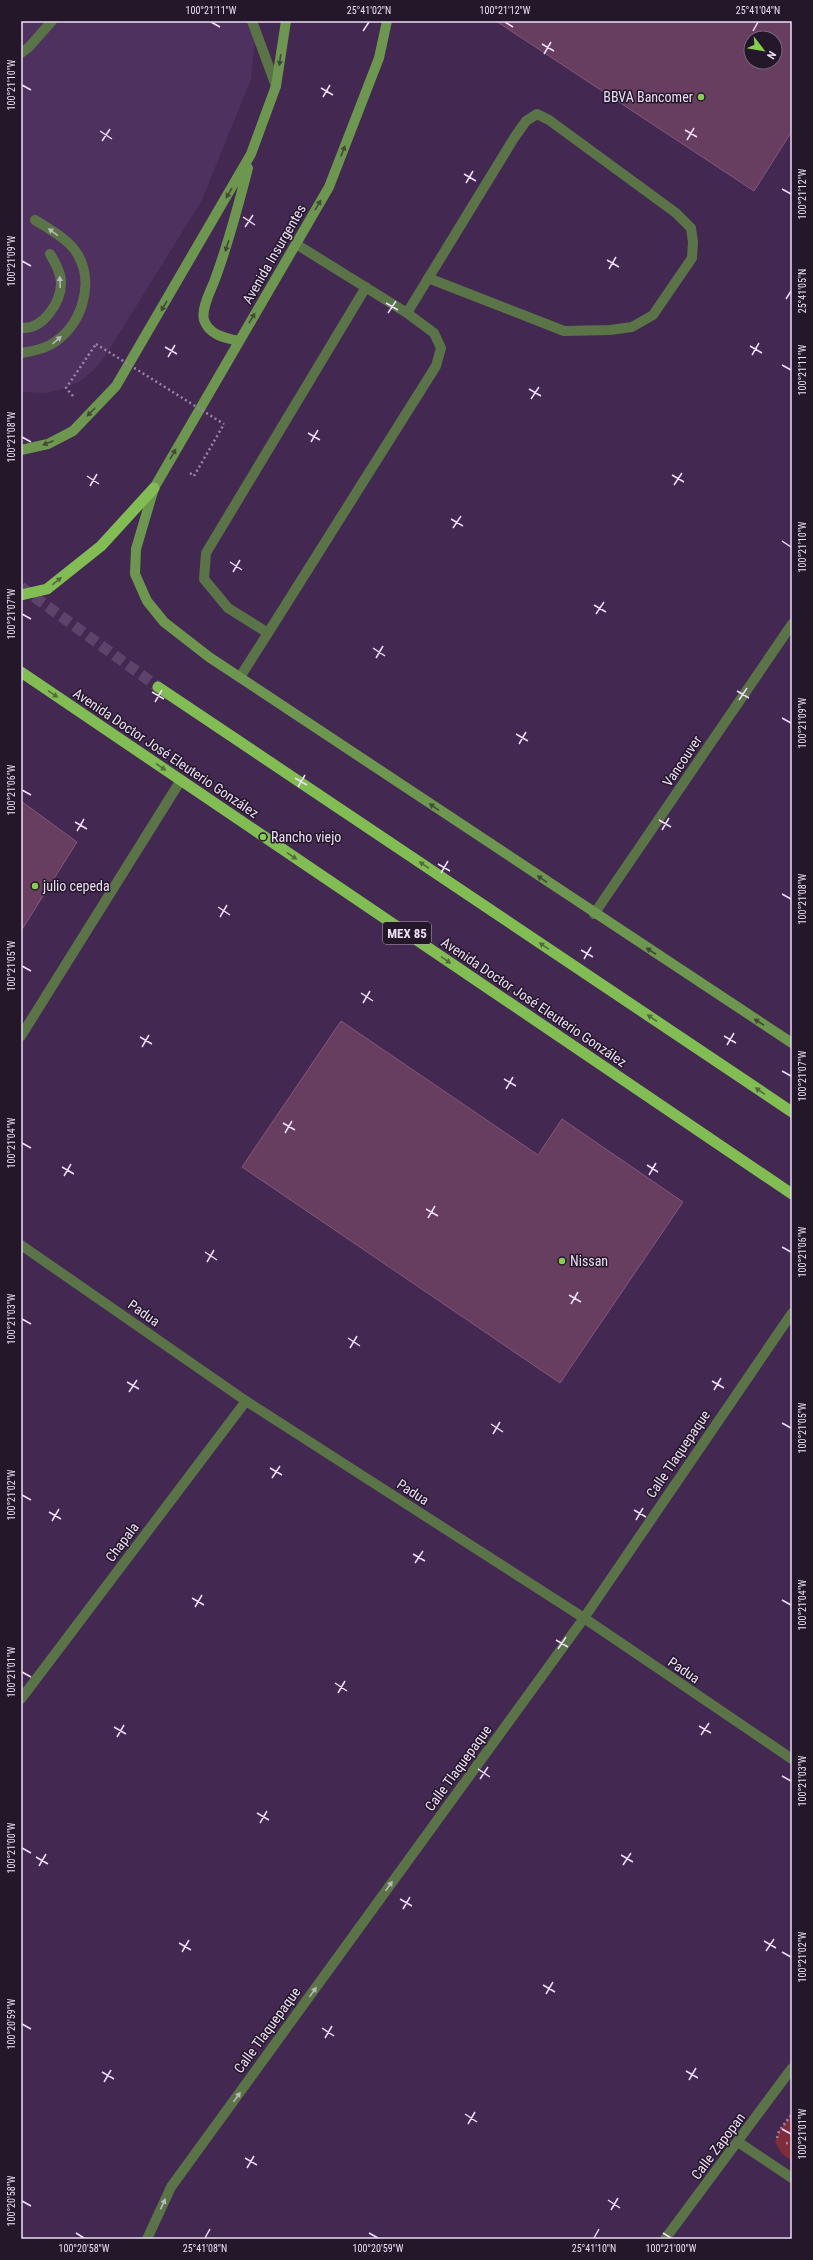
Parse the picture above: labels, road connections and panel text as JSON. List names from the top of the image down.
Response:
{
  "streets": {
    "highway": ["Avenida Doctor José Eleuterio González", "MEX 85"],
    "main road": ["Avenida Insurgentes"],
    "street": [
      "Vancouver",
      "Padua",
      "Calle Tlaquepaque",
      "Chapala",
      "Calle Zapopan"
    ]
  },
  "crossings": [
    ["Padua", "Calle Tlaquepaque"],
    ["Padua", "Chapala"]
  ],
  "one_way": ["Calle Tlaquepaque"],
  "places": [
    "BBVA Bancomer",
    "Rancho viejo",
    "julio cepeda",
    "Nissan"
  ],
  "north": "bottom right",
  "coordinates": [
    "100°21'11\"W",
    "25°41'02\"N",
    "100°21'12\"W",
    "25°41'04\"N",
    "100°21'10\"W",
    "100°21'09\"W",
    "25°41'05\"N",
    "100°21'08\"W",
    "100°21'07\"W",
    "100°21'06\"W",
    "100°21'05\"W",
    "100°21'04\"W",
    "100°21'03\"W",
    "100°21'02\"W",
    "100°21'01\"W",
    "100°21'00\"W",
    "100°20'59\"W",
    "100°20'58\"W",
    "25°41'08\"N",
    "25°41'10\"N"
  ]
}
